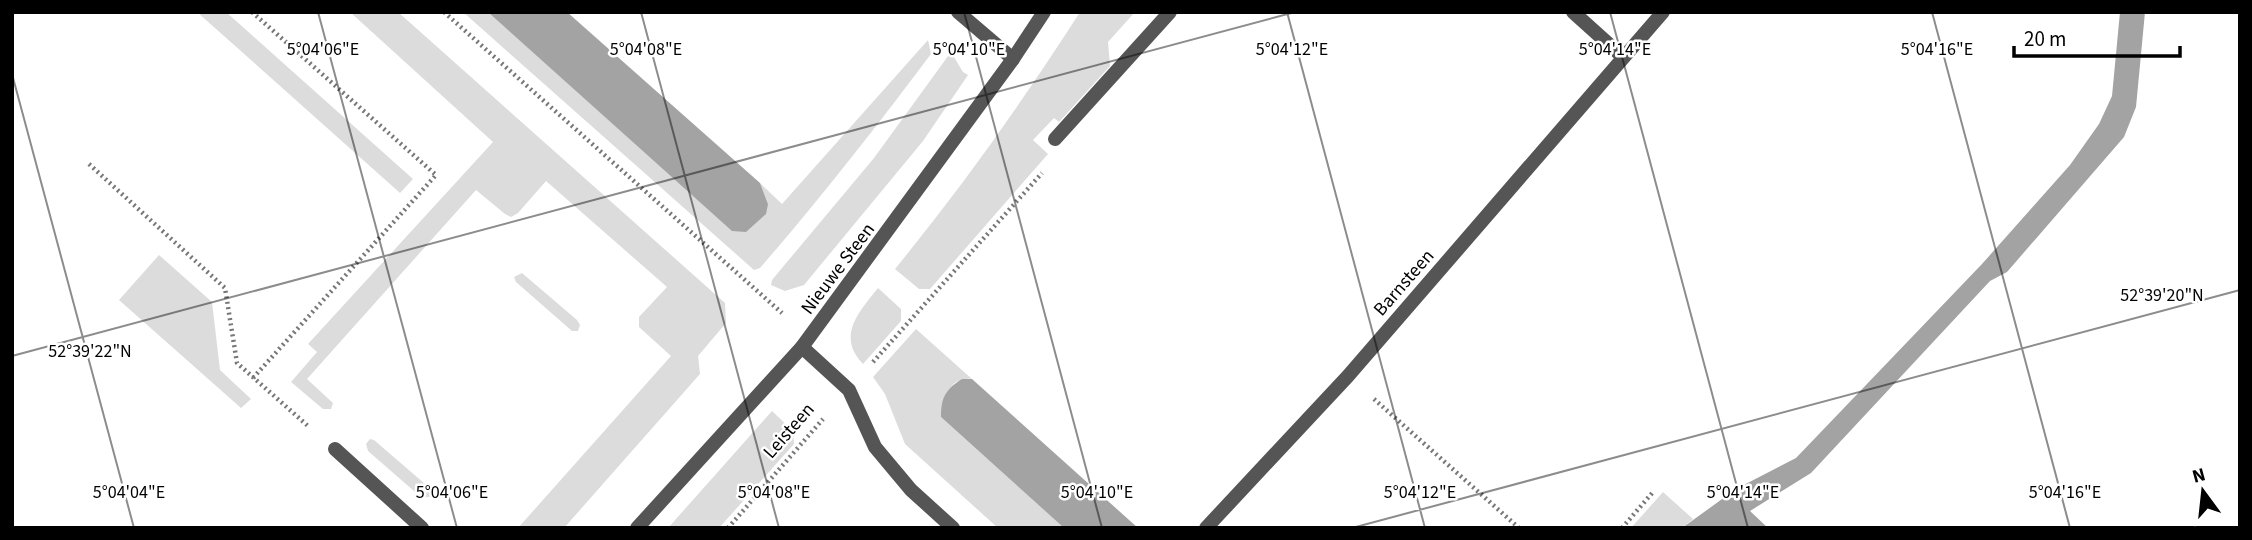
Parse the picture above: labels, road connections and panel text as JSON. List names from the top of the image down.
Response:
{
  "streets": {
    "street": ["Nieuwe Steen", "Barnsteen"],
    "path": ["Leisteen"]
  },
  "scale_bar": "20 m",
  "north": "top",
  "coordinates": [
    "5°04'06\"E",
    "5°04'08\"E",
    "5°04'10\"E",
    "5°04'12\"E",
    "5°04'16\"E",
    "5°04'14\"E",
    "52°39'20\"N",
    "52°39'22\"N",
    "5°04'04\"E"
  ]
}
